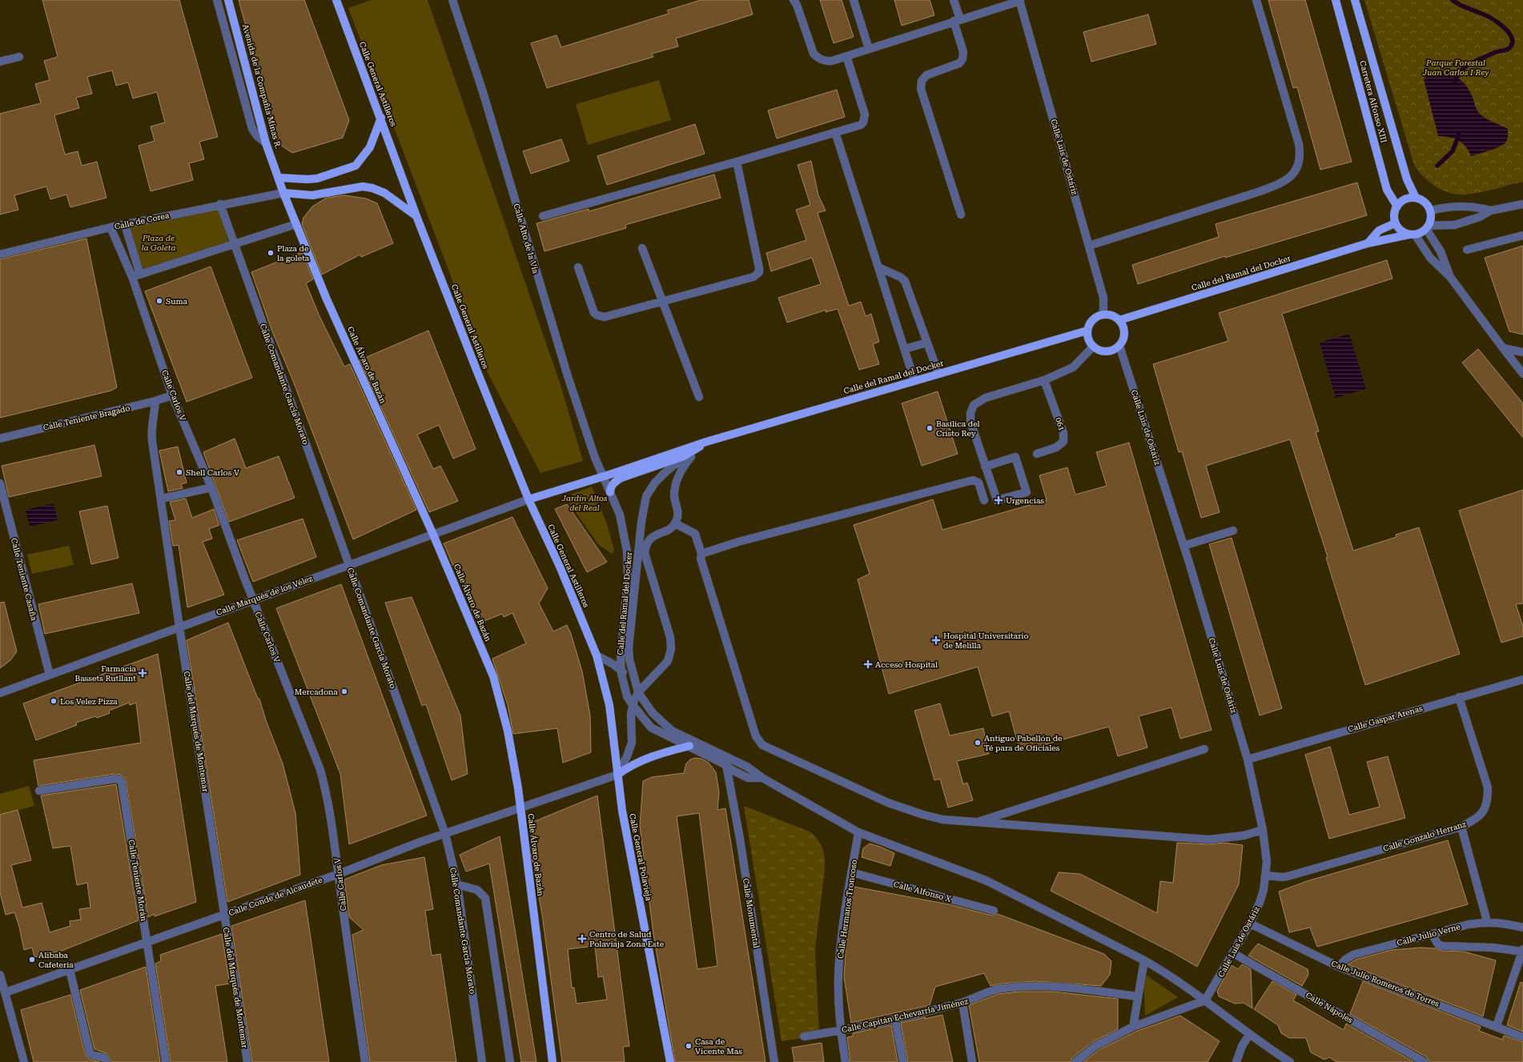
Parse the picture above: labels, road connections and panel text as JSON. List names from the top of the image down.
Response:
{
  "streets": {
    "main road": [
      "Calle General Astilleros",
      "Avenida de la Compañía Minas R.",
      "Carretera Alfonso XIII",
      "Calle del Ramal del Docker",
      "Calle Álvaro de Bazán",
      "Calle General Polavieja"
    ],
    "street": [
      "Calle Luis de Ostáriz",
      "Calle de Corea",
      "Calle Alto de la Vía",
      "Calle Comandante García Morato",
      "Calle Carlos V",
      "Calle Teniente Bragado",
      "061",
      "Calle Teniente Casaña",
      "Calle Marqués de los Vélez",
      "Calle Gaspar Arenas",
      "Calle del Marqués de Montemar",
      "Calle Gonzalo Herranz",
      "Calle Teniente Morán",
      "Calle Alfonso X",
      "Calle Conde de Alcaudete",
      "Calle Hermanos Troncoso",
      "Calle Monumental",
      "Calle Julio Verne",
      "Calle Julio Romeros de Torres",
      "Calle Nápoles",
      "Calle Capitán Echevarría Jiménez"
    ]
  },
  "crossings": [
    ["Calle General Astilleros", "Calle del Ramal del Docker"],
    ["Calle General Astilleros", "Calle Marqués de los Vélez"],
    ["Calle General Astilleros", "Calle General Polavieja"],
    ["Avenida de la Compañía Minas R.", "Calle Álvaro de Bazán"],
    ["Carretera Alfonso XIII", "Calle del Ramal del Docker"],
    ["Calle Luis de Ostáriz", "Calle del Ramal del Docker"],
    ["Calle Luis de Ostáriz", "Calle Gaspar Arenas"],
    ["Calle Luis de Ostáriz", "Calle Gonzalo Herranz"],
    ["Calle Luis de Ostáriz", "Calle Julio Romeros de Torres"],
    ["Calle Luis de Ostáriz", "Calle Nápoles"],
    ["Calle de Corea", "Calle Álvaro de Bazán"],
    ["Calle de Corea", "Calle Comandante García Morato"],
    ["Calle de Corea", "Calle Carlos V"],
    ["Calle Alto de la Vía", "Calle del Ramal del Docker"],
    ["Calle del Ramal del Docker", "Calle Marqués de los Vélez"],
    ["Calle del Ramal del Docker", "Calle Monumental"],
    ["Calle Álvaro de Bazán", "Calle Marqués de los Vélez"],
    ["Calle Álvaro de Bazán", "Calle Conde de Alcaudete"],
    ["Calle Comandante García Morato", "Calle Marqués de los Vélez"],
    ["Calle Comandante García Morato", "Calle Conde de Alcaudete"],
    ["Calle Carlos V", "Calle Teniente Bragado"],
    ["Calle Carlos V", "Calle Marqués de los Vélez"],
    ["Calle Carlos V", "Calle Conde de Alcaudete"],
    ["Calle Teniente Bragado", "Calle del Marqués de Montemar"],
    ["Calle Teniente Casaña", "Calle Marqués de los Vélez"],
    ["Calle Marqués de los Vélez", "Calle del Marqués de Montemar"],
    ["Calle Gaspar Arenas", "Calle Gonzalo Herranz"],
    ["Calle del Marqués de Montemar", "Calle Conde de Alcaudete"],
    ["Calle General Polavieja", "Calle Conde de Alcaudete"],
    ["Calle Teniente Morán", "Calle Conde de Alcaudete"],
    ["Calle Alfonso X", "Calle Hermanos Troncoso"],
    ["Calle Hermanos Troncoso", "Calle Capitán Echevarría Jiménez"],
    ["Calle Julio Verne", "Calle Julio Romeros de Torres"]
  ],
  "parks": ["Parque Forestal Juan Carlos I Rey", "Plaza de la Goleta", "Jardín Altos del Real"],
  "places": {
    "other": [
      "Plaza de la goleta",
      "Suma",
      "Basílica del Cristo Rey",
      "Shell Carlos V",
      "Mercadona",
      "Los Velez Pizza",
      "Antiguo Pabellón de Té para de Oficiales",
      "Alibaba Cafeteria",
      "Casa de Vicente Mas"
    ],
    "health": [
      "Urgencias",
      "Hospital Universitario de Melilla",
      "Acceso Hospital",
      "Farmacia Bassets Rutllant",
      "Centro de Salud Polaviaja Zona Este"
    ]
  }
}
